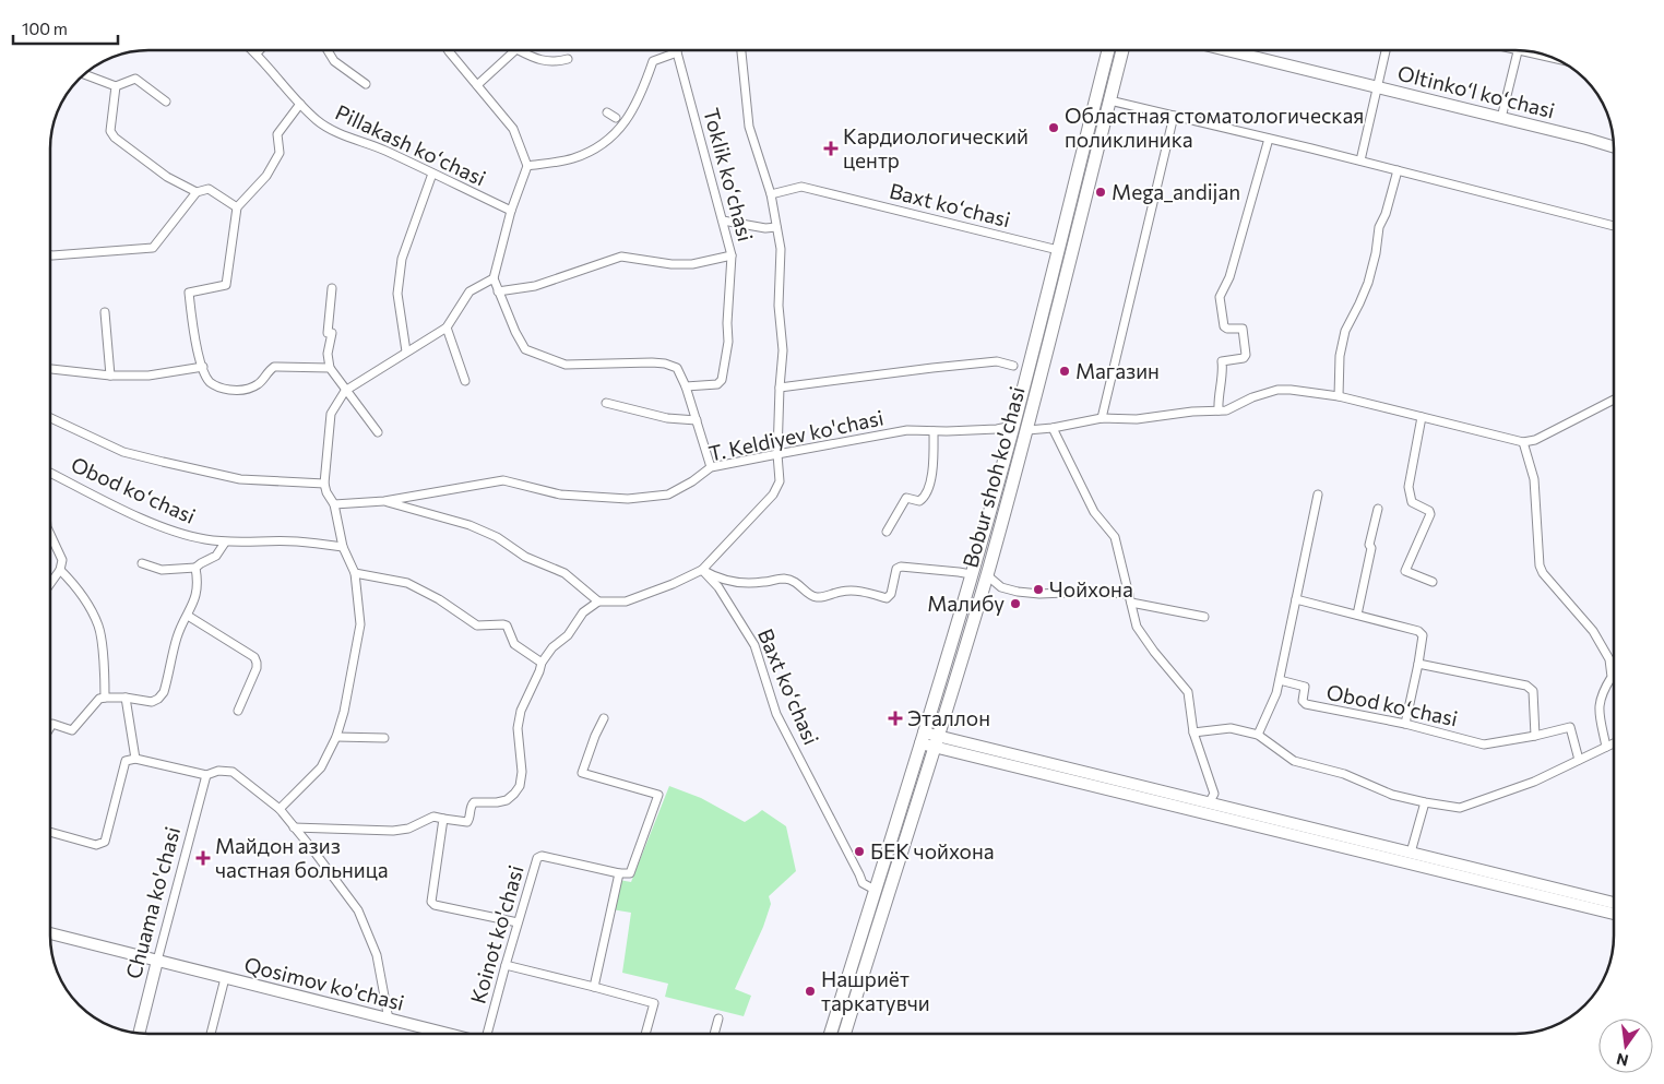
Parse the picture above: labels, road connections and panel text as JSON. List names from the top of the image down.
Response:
{
  "streets": {
    "main road": [
      "Oltinkoʻl koʻchasi",
      "Bobur shoh ko'chasi",
      "Chuama ko'chasi",
      "Qosimov ko'chasi"
    ],
    "street": [
      "Pillakash koʻchasi",
      "Toklik koʻchasi",
      "Baxt koʻchasi",
      "T. Keldiyev ko'chasi",
      "Obod koʻchasi",
      "Koinot ko'chasi"
    ]
  },
  "crossings": [
    ["Baxt koʻchasi", "Bobur shoh ko'chasi"],
    ["T. Keldiyev ko'chasi", "Bobur shoh ko'chasi"],
    ["Chuama ko'chasi", "Qosimov ko'chasi"]
  ],
  "places": {
    "other": [
      "Областная стоматологическая поликлиника",
      "Mega_andijan",
      "Магазин",
      "Чойхона",
      "Малибу",
      "БЕК чойхона",
      "Нашриёт таркатувчи"
    ],
    "health": ["Кардиологический центр", "Эталлон", "Майдон азиз частная больница"]
  },
  "scale_bar": "100 m",
  "north": "bottom"
}
